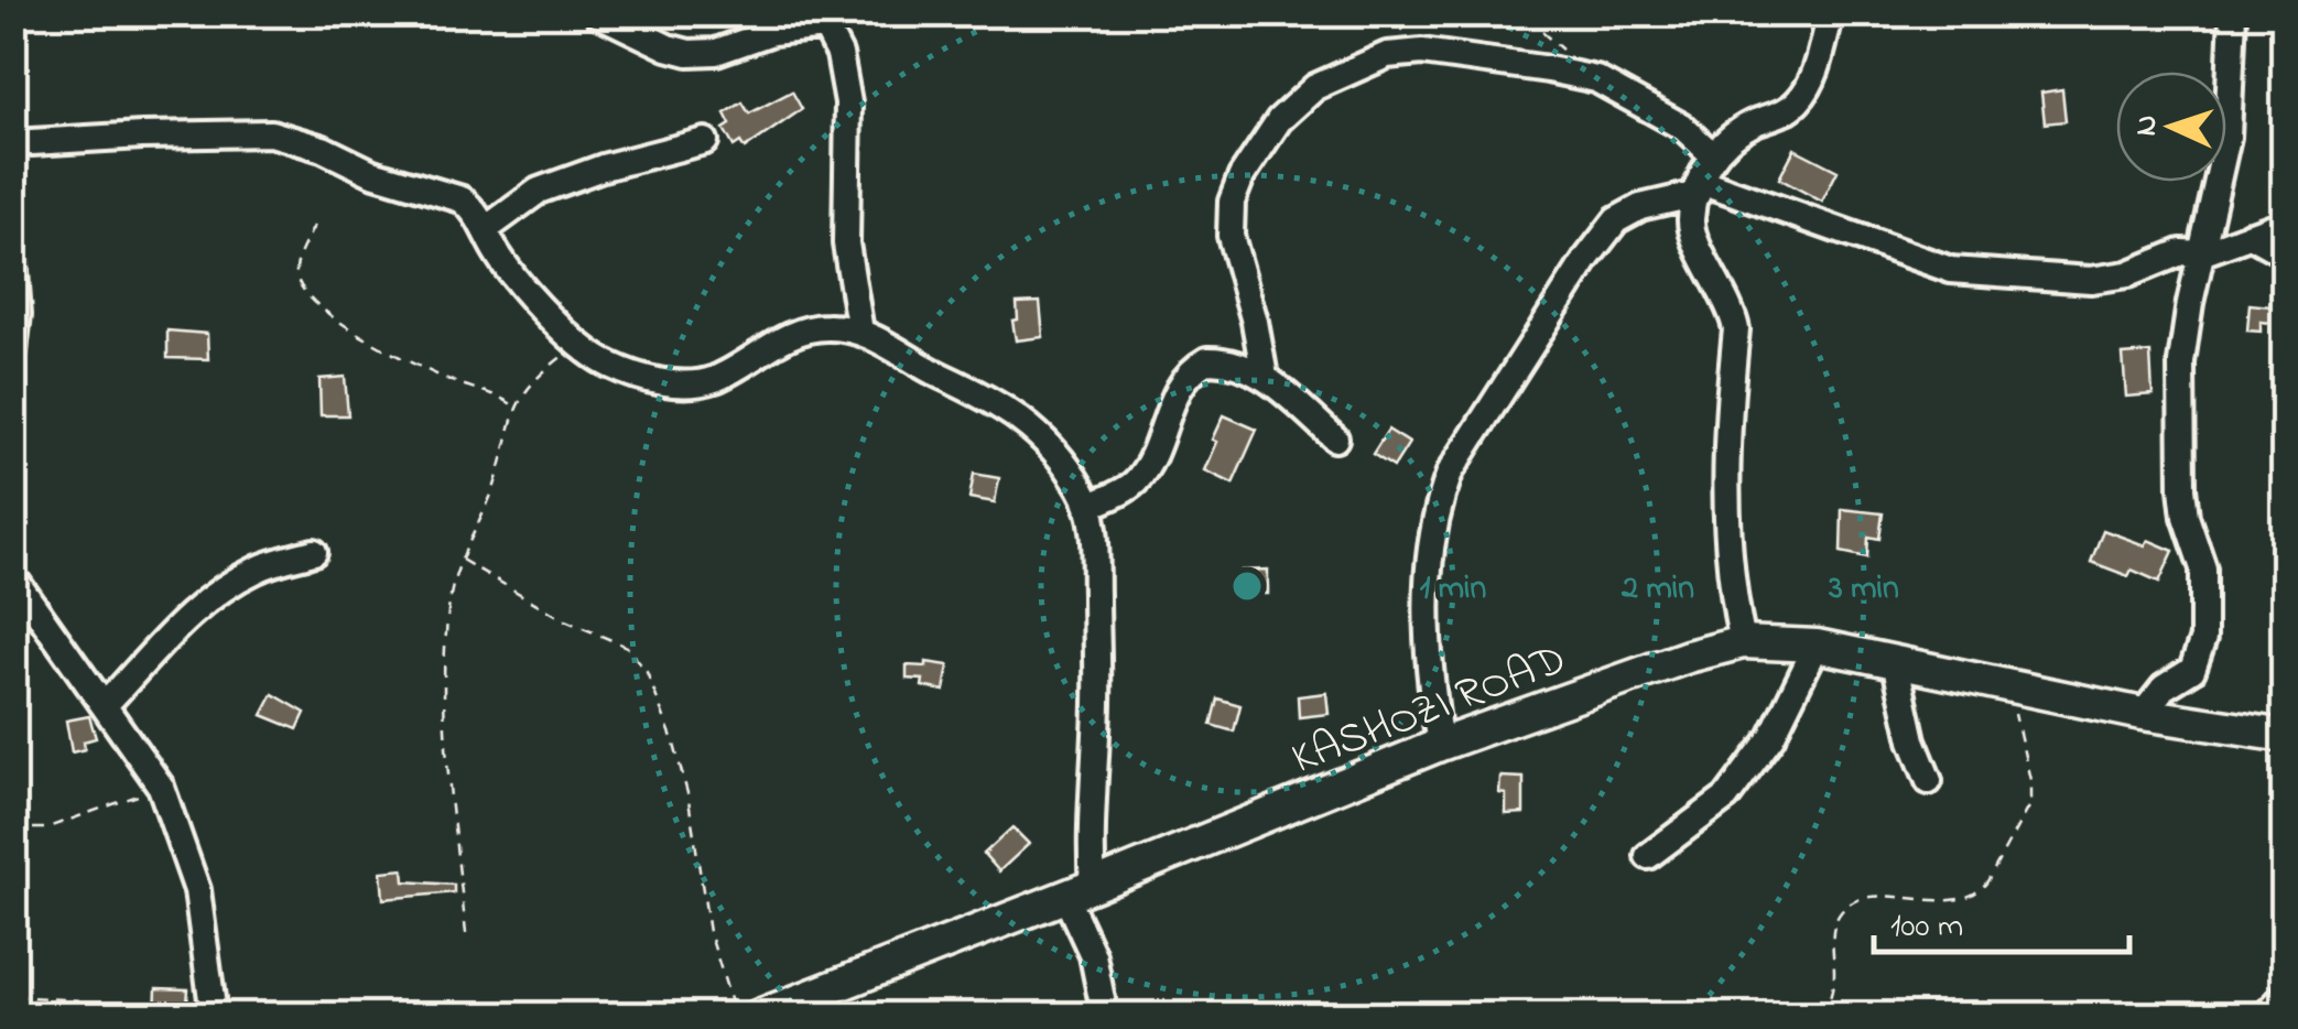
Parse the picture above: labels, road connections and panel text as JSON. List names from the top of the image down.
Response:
{
  "streets": {
    "main road": ["KASHOZI ROAD"]
  },
  "scale_bar": "100 m",
  "north": "left",
  "rings": ["1 min", "2 min", "3 min"]
}
